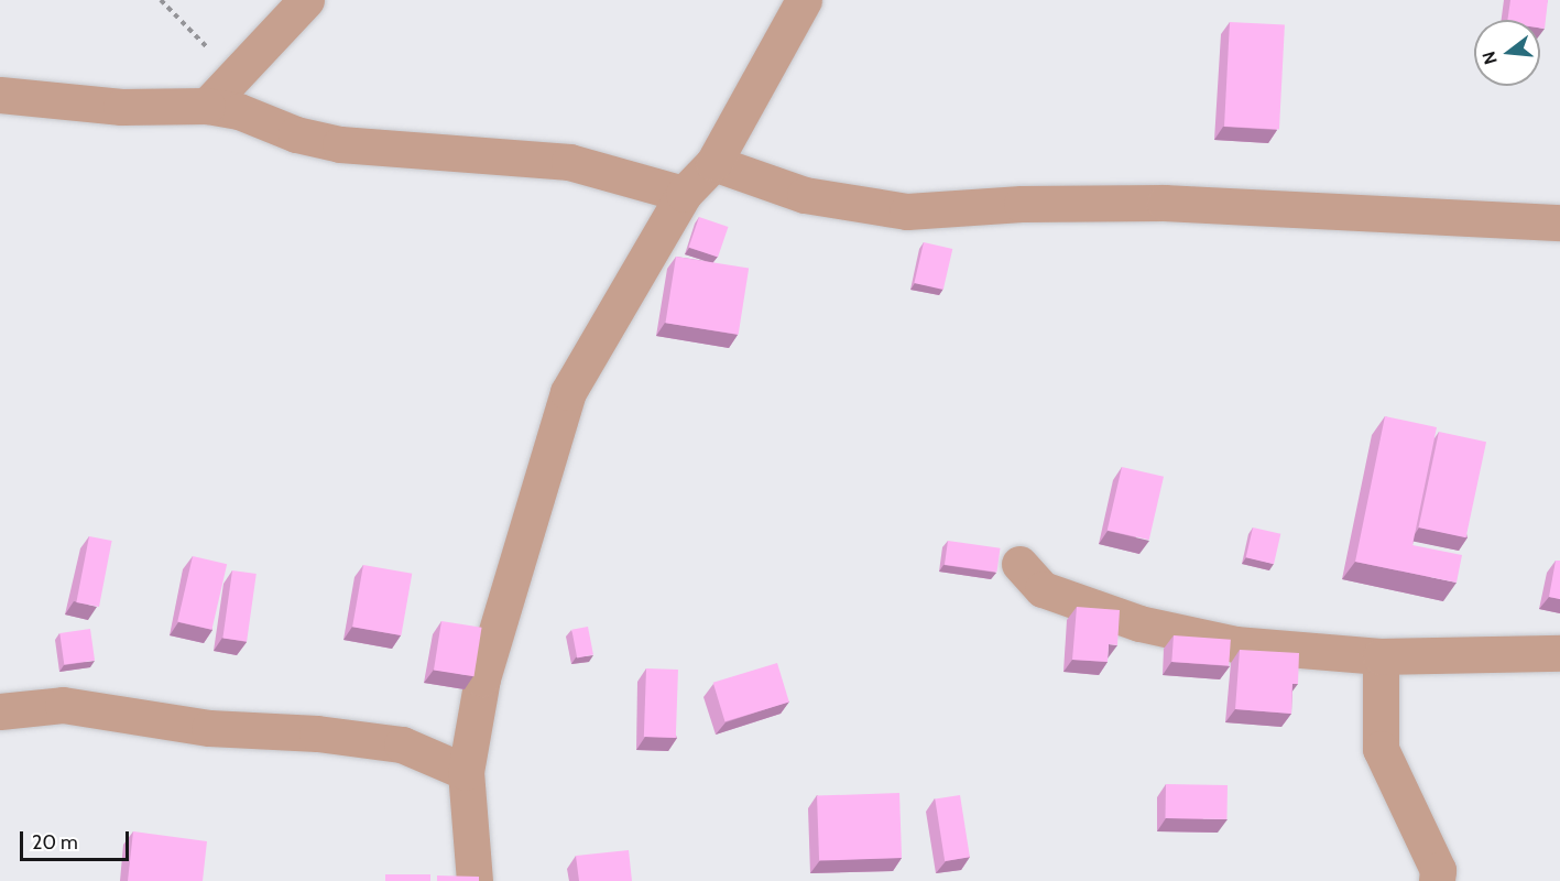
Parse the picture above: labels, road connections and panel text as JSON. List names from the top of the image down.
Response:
{
  "scale_bar": "20 m",
  "north": "left"
}
